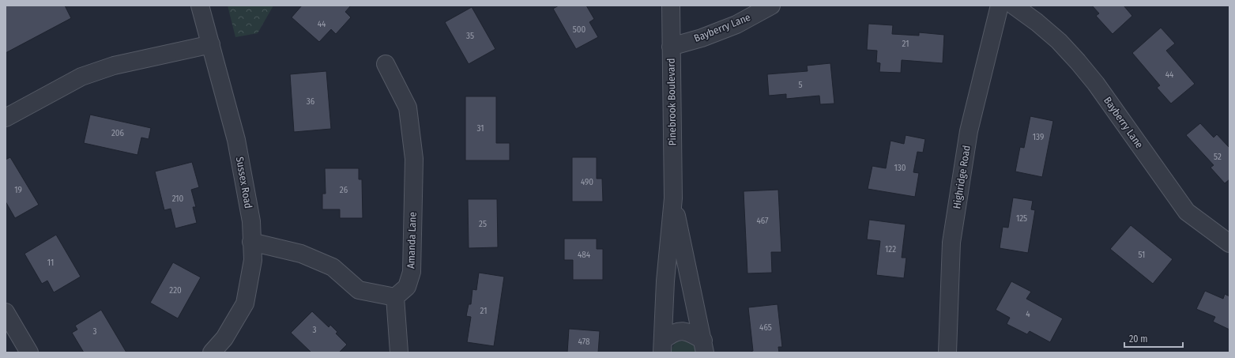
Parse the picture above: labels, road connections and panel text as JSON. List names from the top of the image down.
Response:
{
  "streets": {
    "street": [
      "Bayberry Lane",
      "Pinebrook Boulevard",
      "Highridge Road",
      "Sussex Road",
      "Amanda Lane"
    ]
  },
  "crossings": [
    ["Bayberry Lane", "Pinebrook Boulevard"]
  ],
  "house_numbers": [
    "44",
    "500",
    "35",
    "21",
    "44",
    "5",
    "36",
    "31",
    "206",
    "139",
    "52",
    "130",
    "490",
    "19",
    "26",
    "210",
    "125",
    "467",
    "25",
    "122",
    "484",
    "51",
    "11",
    "220",
    "21",
    "4",
    "465",
    "3",
    "3",
    "478"
  ],
  "scale_bar": "20 m"
}
